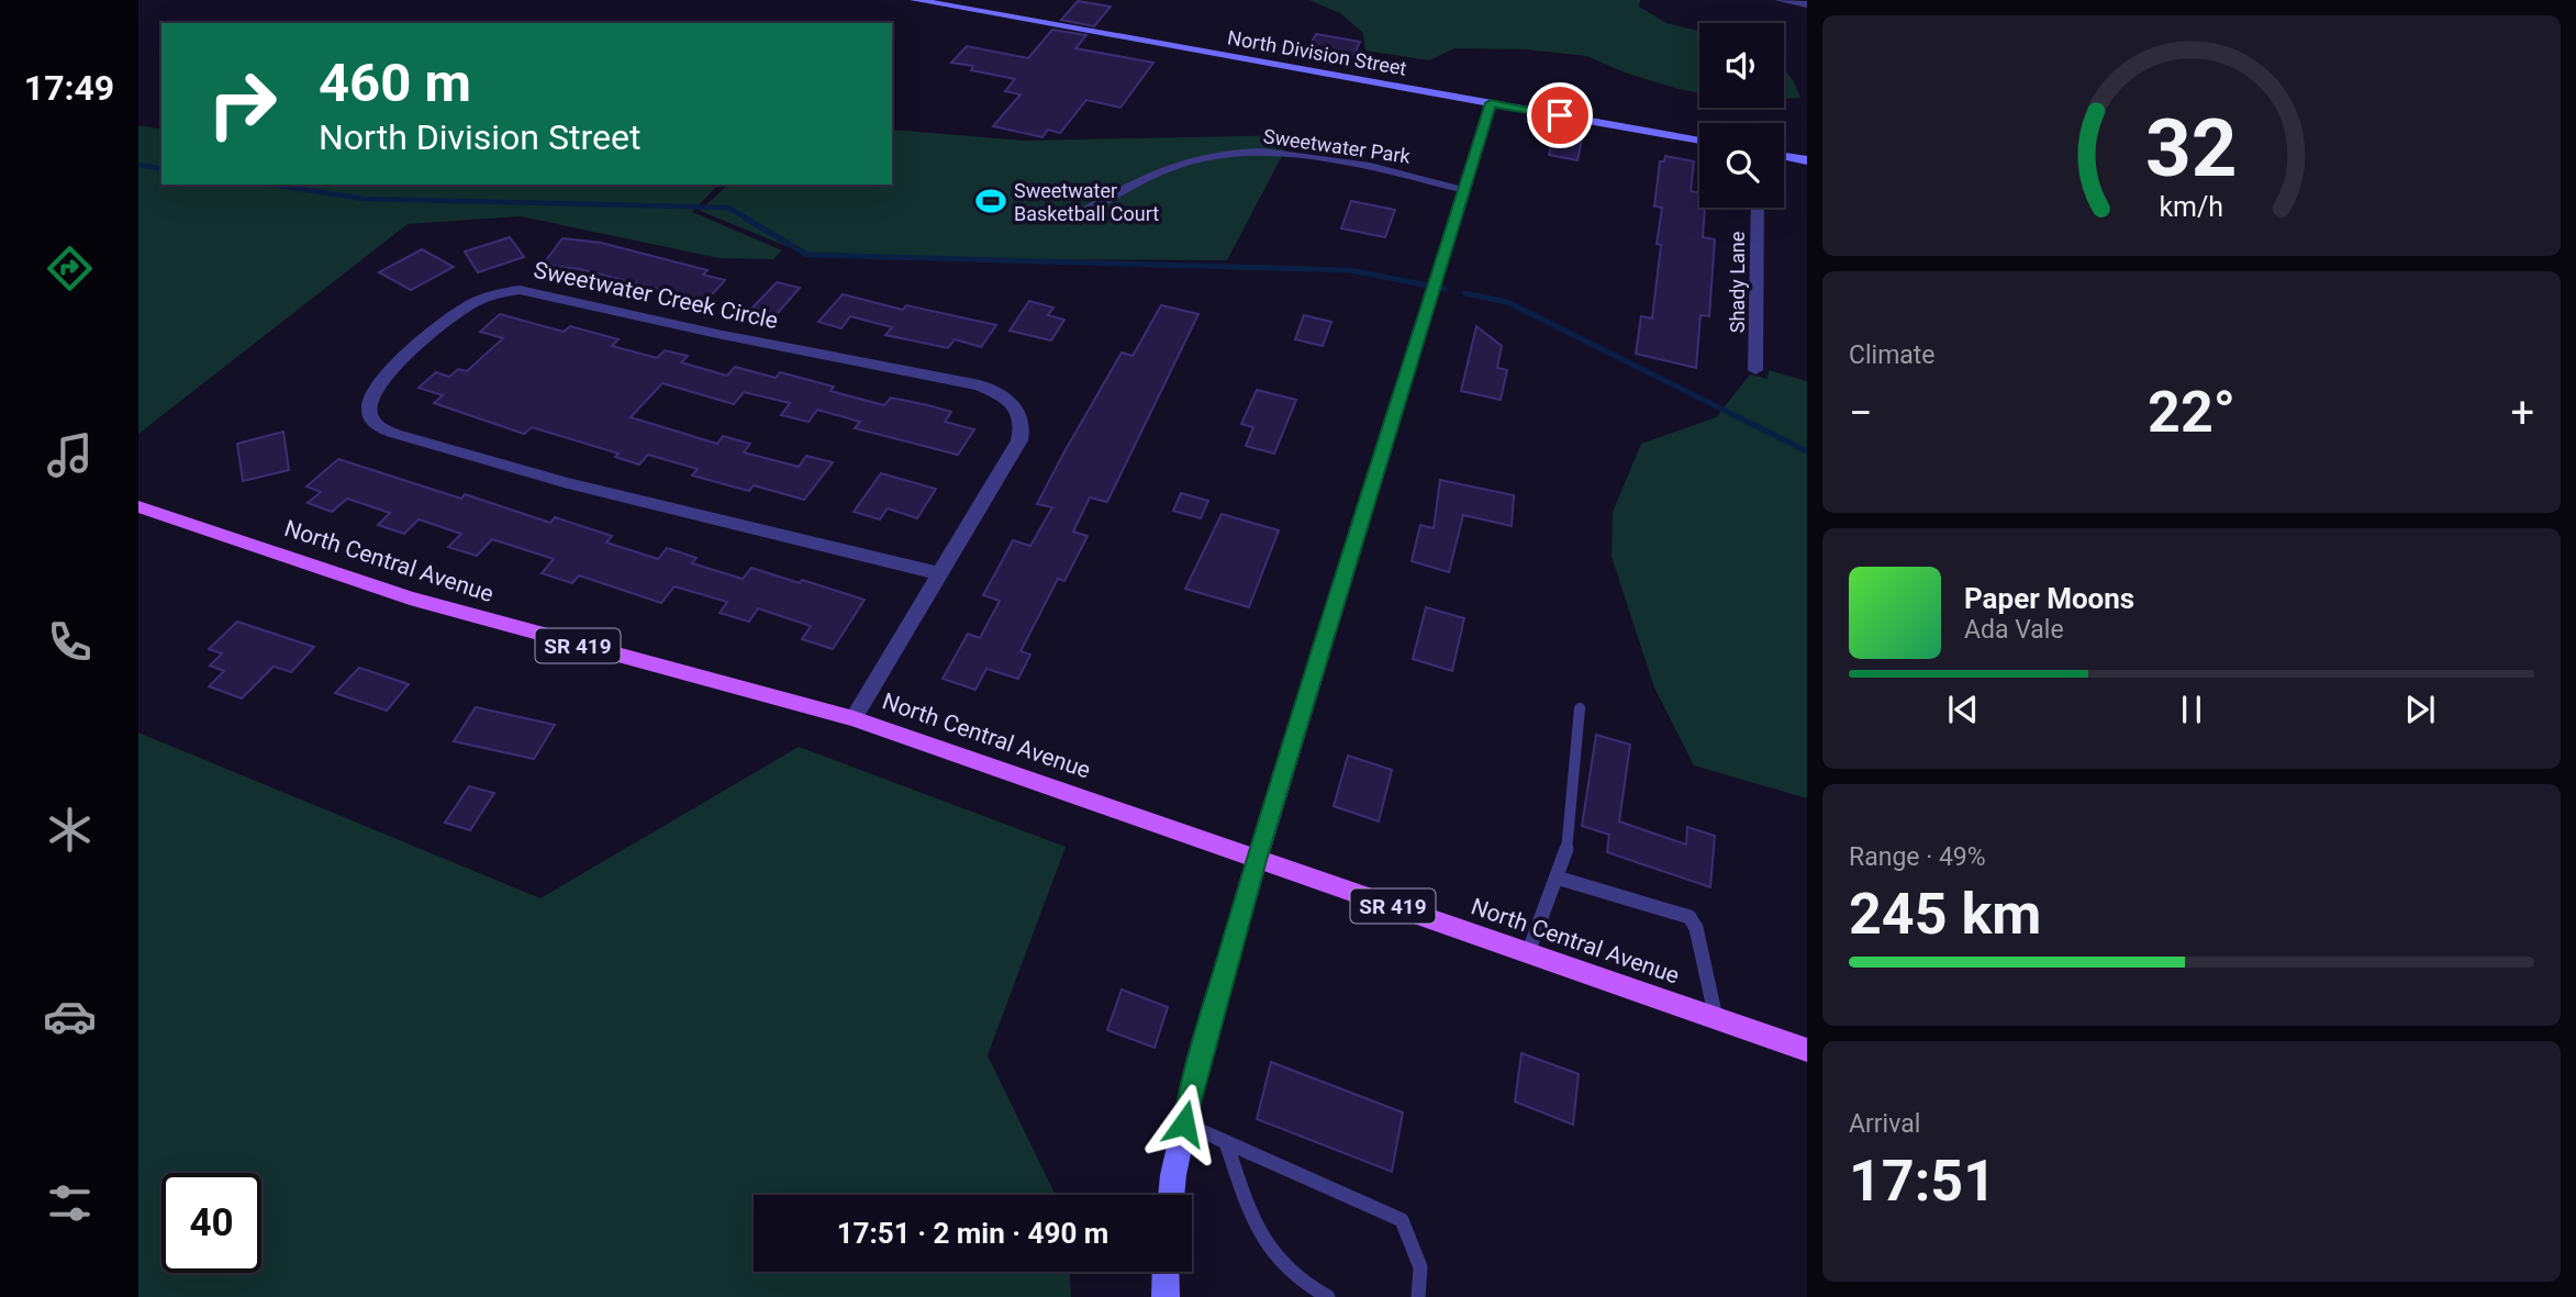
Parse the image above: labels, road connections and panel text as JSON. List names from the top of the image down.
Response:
{
  "streets": {
    "main road": ["North Central Avenue", "SR 419"],
    "street": [
      "North Division Street",
      "Sweetwater Park",
      "Shady Lane",
      "Sweetwater Creek Circle"
    ]
  },
  "crossings": [
    ["Sweetwater Creek Circle", "North Central Avenue"]
  ],
  "places": {
    "sports": ["Sweetwater Basketball Court"]
  },
  "page": {
    "tabs": "17:49",
    "turn": ["460 m", "North Division Street"],
    "tile": [
      "Climate",
      ["Range · 49%", "245 km"],
      ["Arrival", "17:51"]
    ],
    "heat": ["−", "22°", "+"],
    "song": ["Paper Moons", "Ada Vale"],
    "limit": "40",
    "trip": "17:51 · 2 min · 490 m",
    "gauge": ["32", "km/h"]
  }
}
